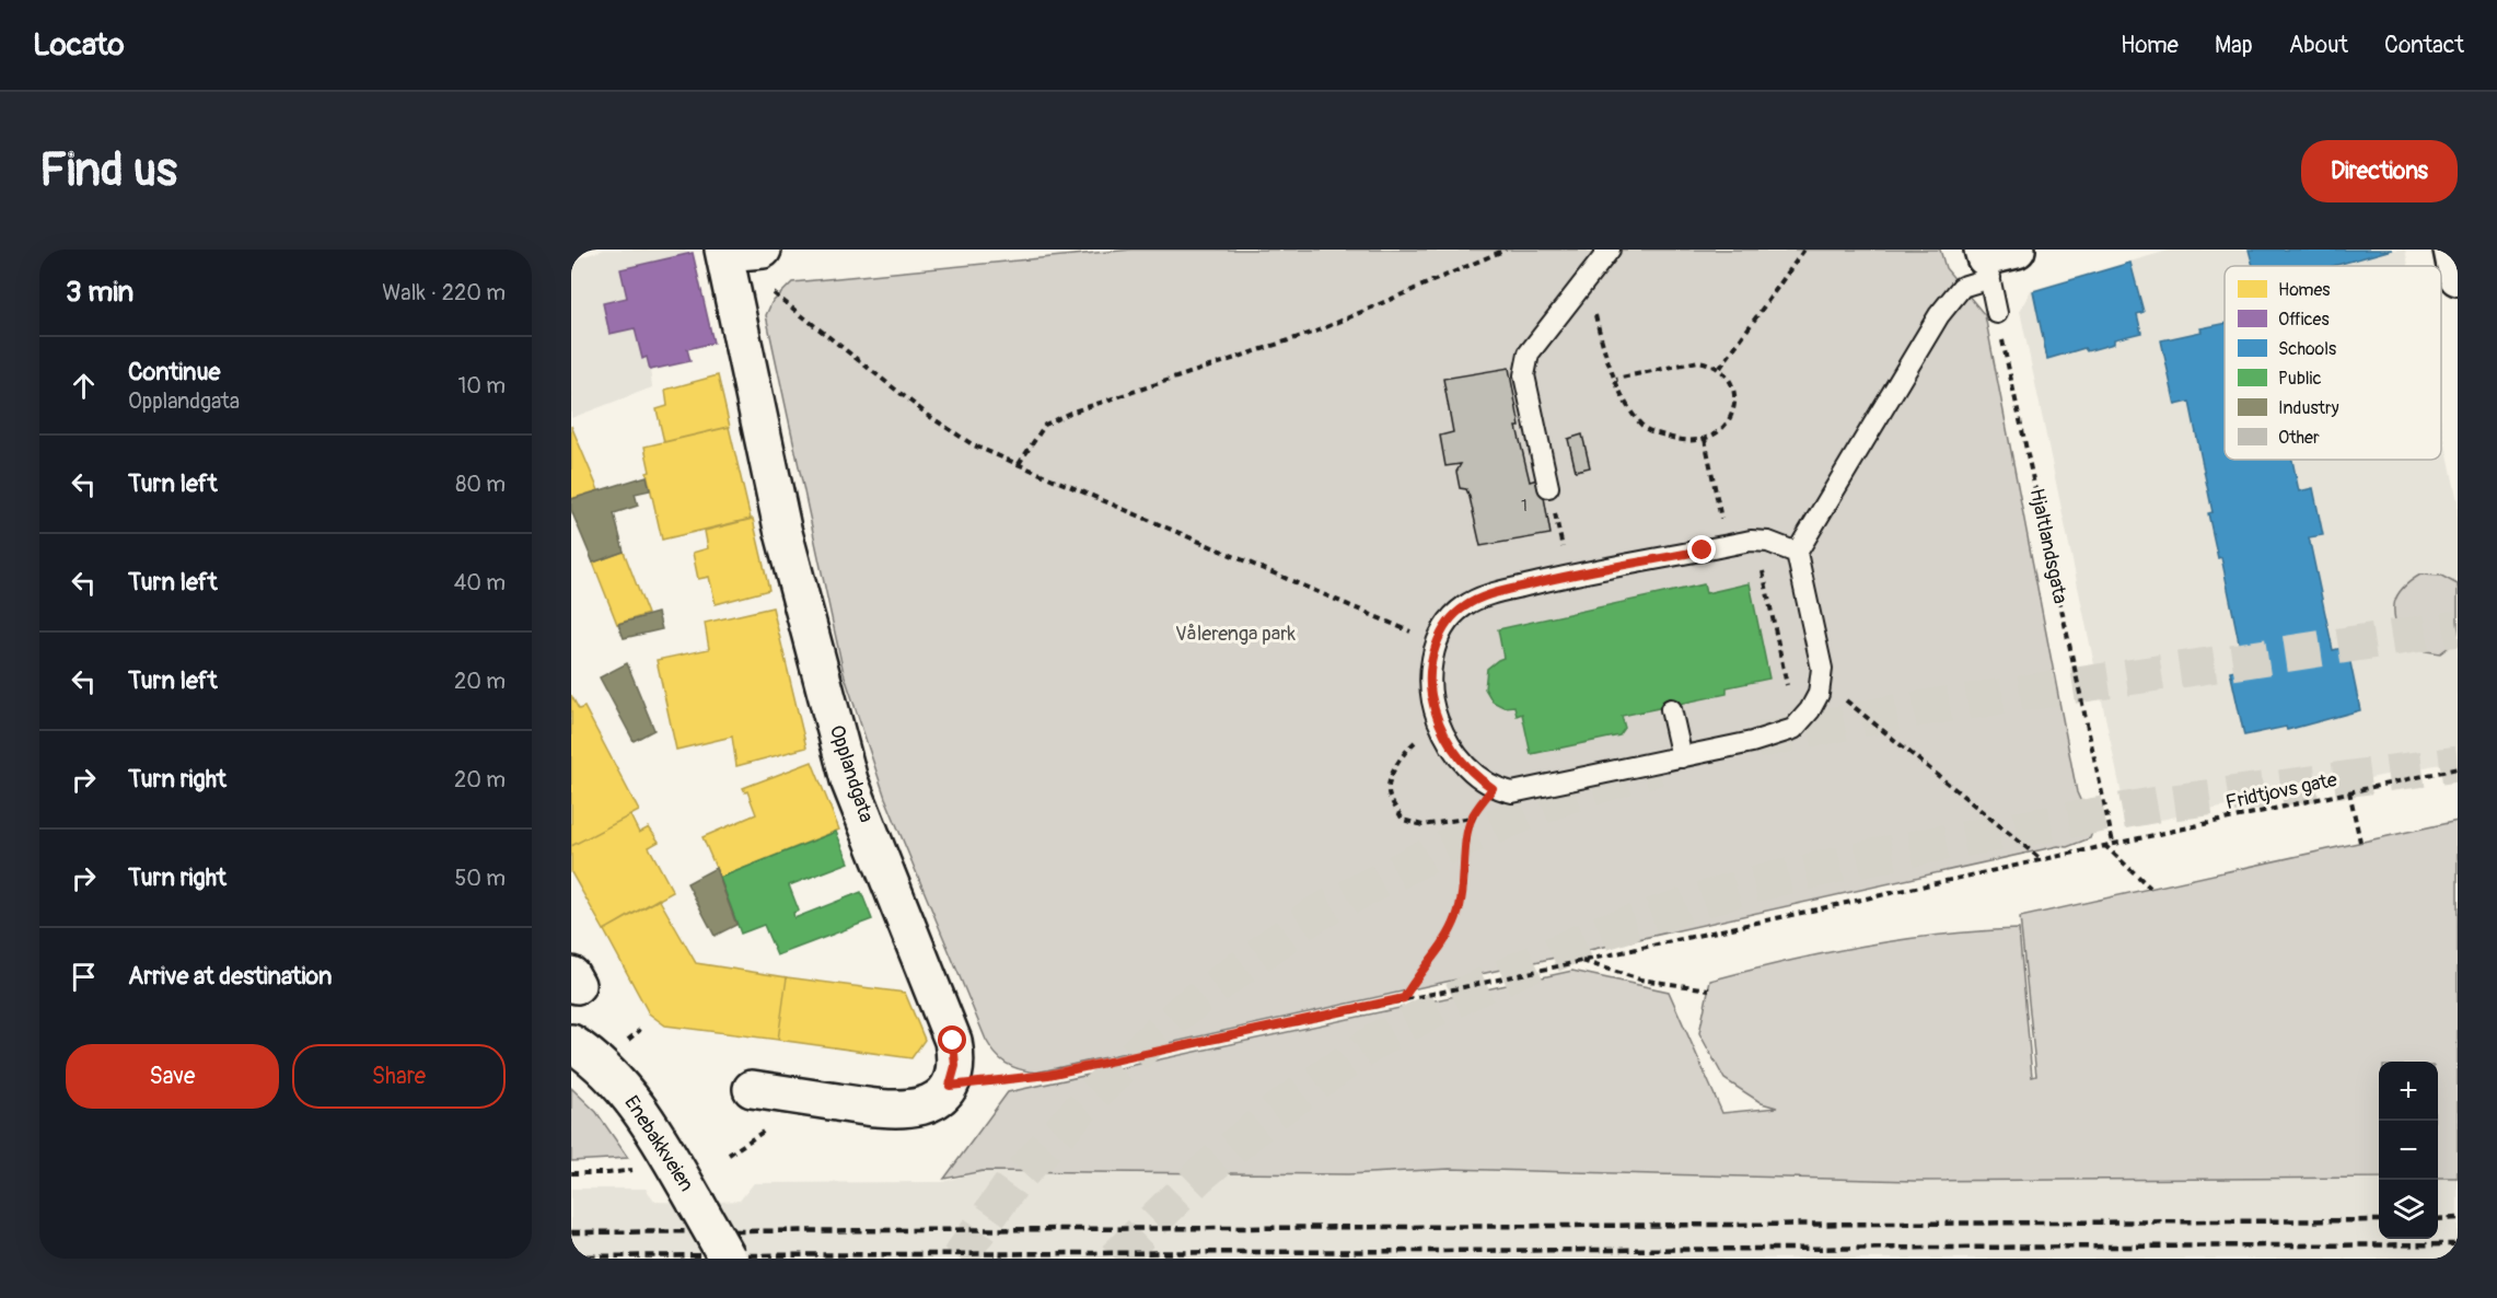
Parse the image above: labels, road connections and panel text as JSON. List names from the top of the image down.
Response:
{
  "streets": {
    "street": ["Opplandgata", "Enebakkveien"],
    "path": ["Hjaltlandsgata", "Fridtjovs gate"]
  },
  "crossings": [
    ["Hjaltlandsgata", "Fridtjovs gate"],
    ["Opplandgata", "Fridtjovs gate"]
  ],
  "parks": ["Vålerenga park"],
  "house_numbers": ["1"],
  "legend": [
    "Homes",
    "Offices",
    "Schools",
    "Public",
    "Industry",
    "Other"
  ],
  "page": {
    "header": "Locato",
    "nav": [
      "Home",
      "Map",
      "About",
      "Contact"
    ],
    "buttons": [
      "Directions",
      ["Save", "Share"]
    ],
    "title": "Find us",
    "heading": ["3 min", "Walk · 220 m"],
    "list": [
      ["Continue", "Opplandgata", "10 m"],
      ["Turn left", "80 m"],
      ["Turn left", "40 m"],
      ["Turn left", "20 m"],
      ["Turn right", "20 m"],
      ["Turn right", "50 m"],
      "Arrive at destination"
    ],
    "map_buttons": ["+", "−"]
  }
}
